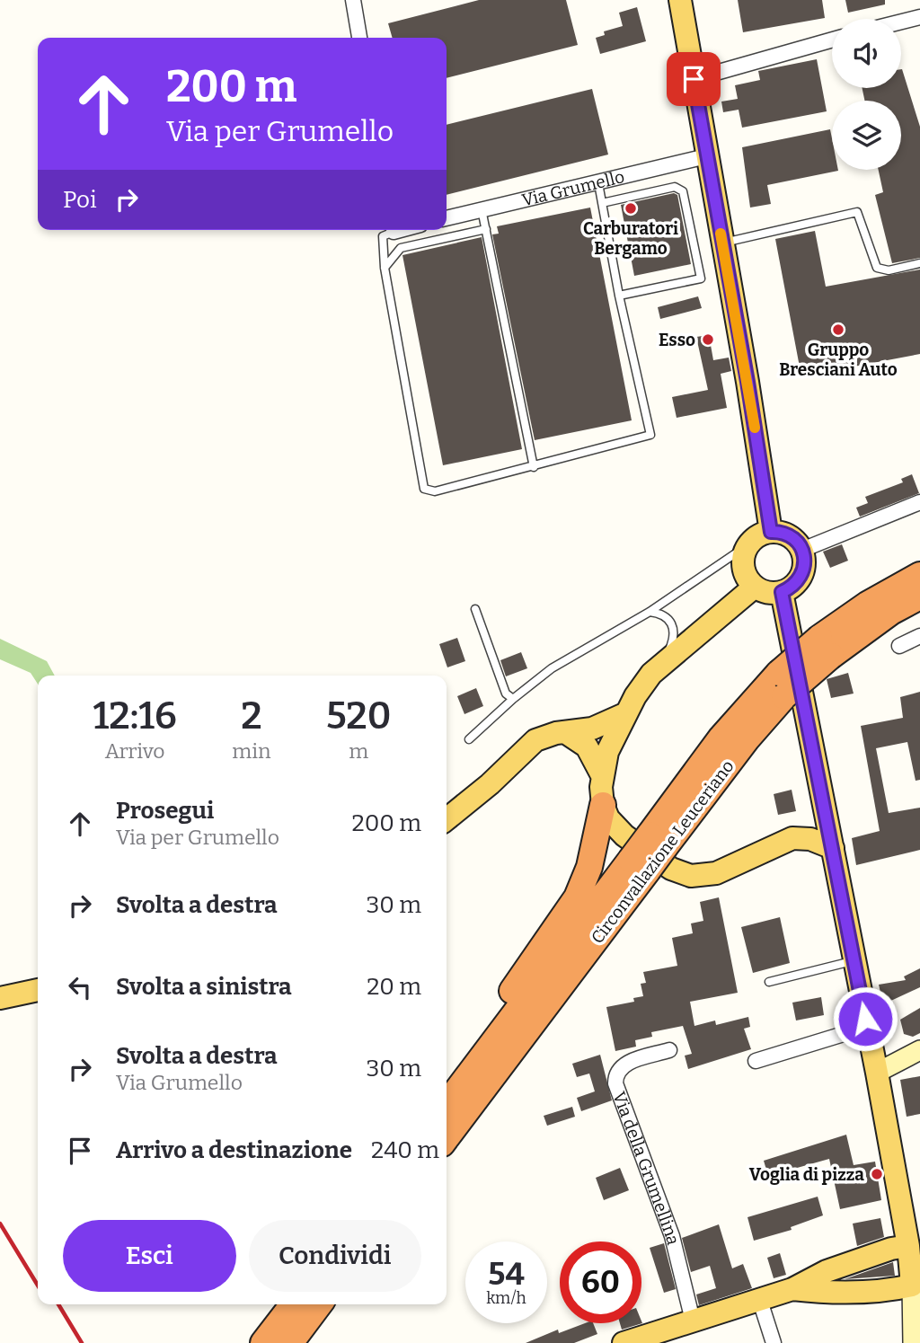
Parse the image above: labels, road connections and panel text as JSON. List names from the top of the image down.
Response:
{
  "streets": {
    "highway": ["Circonvallazione Leuceriano"],
    "street": ["Via Grumello", "Via della Grumellina"]
  },
  "places": [
    "Carburatori Bergamo",
    "Gruppo Bresciani Auto",
    "Esso",
    "Voglia di pizza"
  ],
  "page": {
    "turn": ["200 m", "Via per Grumello"],
    "then": "Poi",
    "eta": [
      "12:16",
      "Arrivo",
      "2",
      "min",
      "520",
      "m"
    ],
    "list": [
      {
        "name": "Prosegui",
        "note": "Via per Grumello",
        "value": "200 m"
      },
      {
        "name": "Svolta a destra",
        "value": "30 m"
      },
      {
        "name": "Svolta a sinistra",
        "value": "20 m"
      },
      {
        "name": "Svolta a destra",
        "note": "Via Grumello",
        "value": "30 m"
      },
      {
        "name": "Arrivo a destinazione",
        "value": "240 m"
      }
    ],
    "buttons": ["Esci", "Condividi"],
    "speed": "54 km/h",
    "limit": "60"
  }
}
